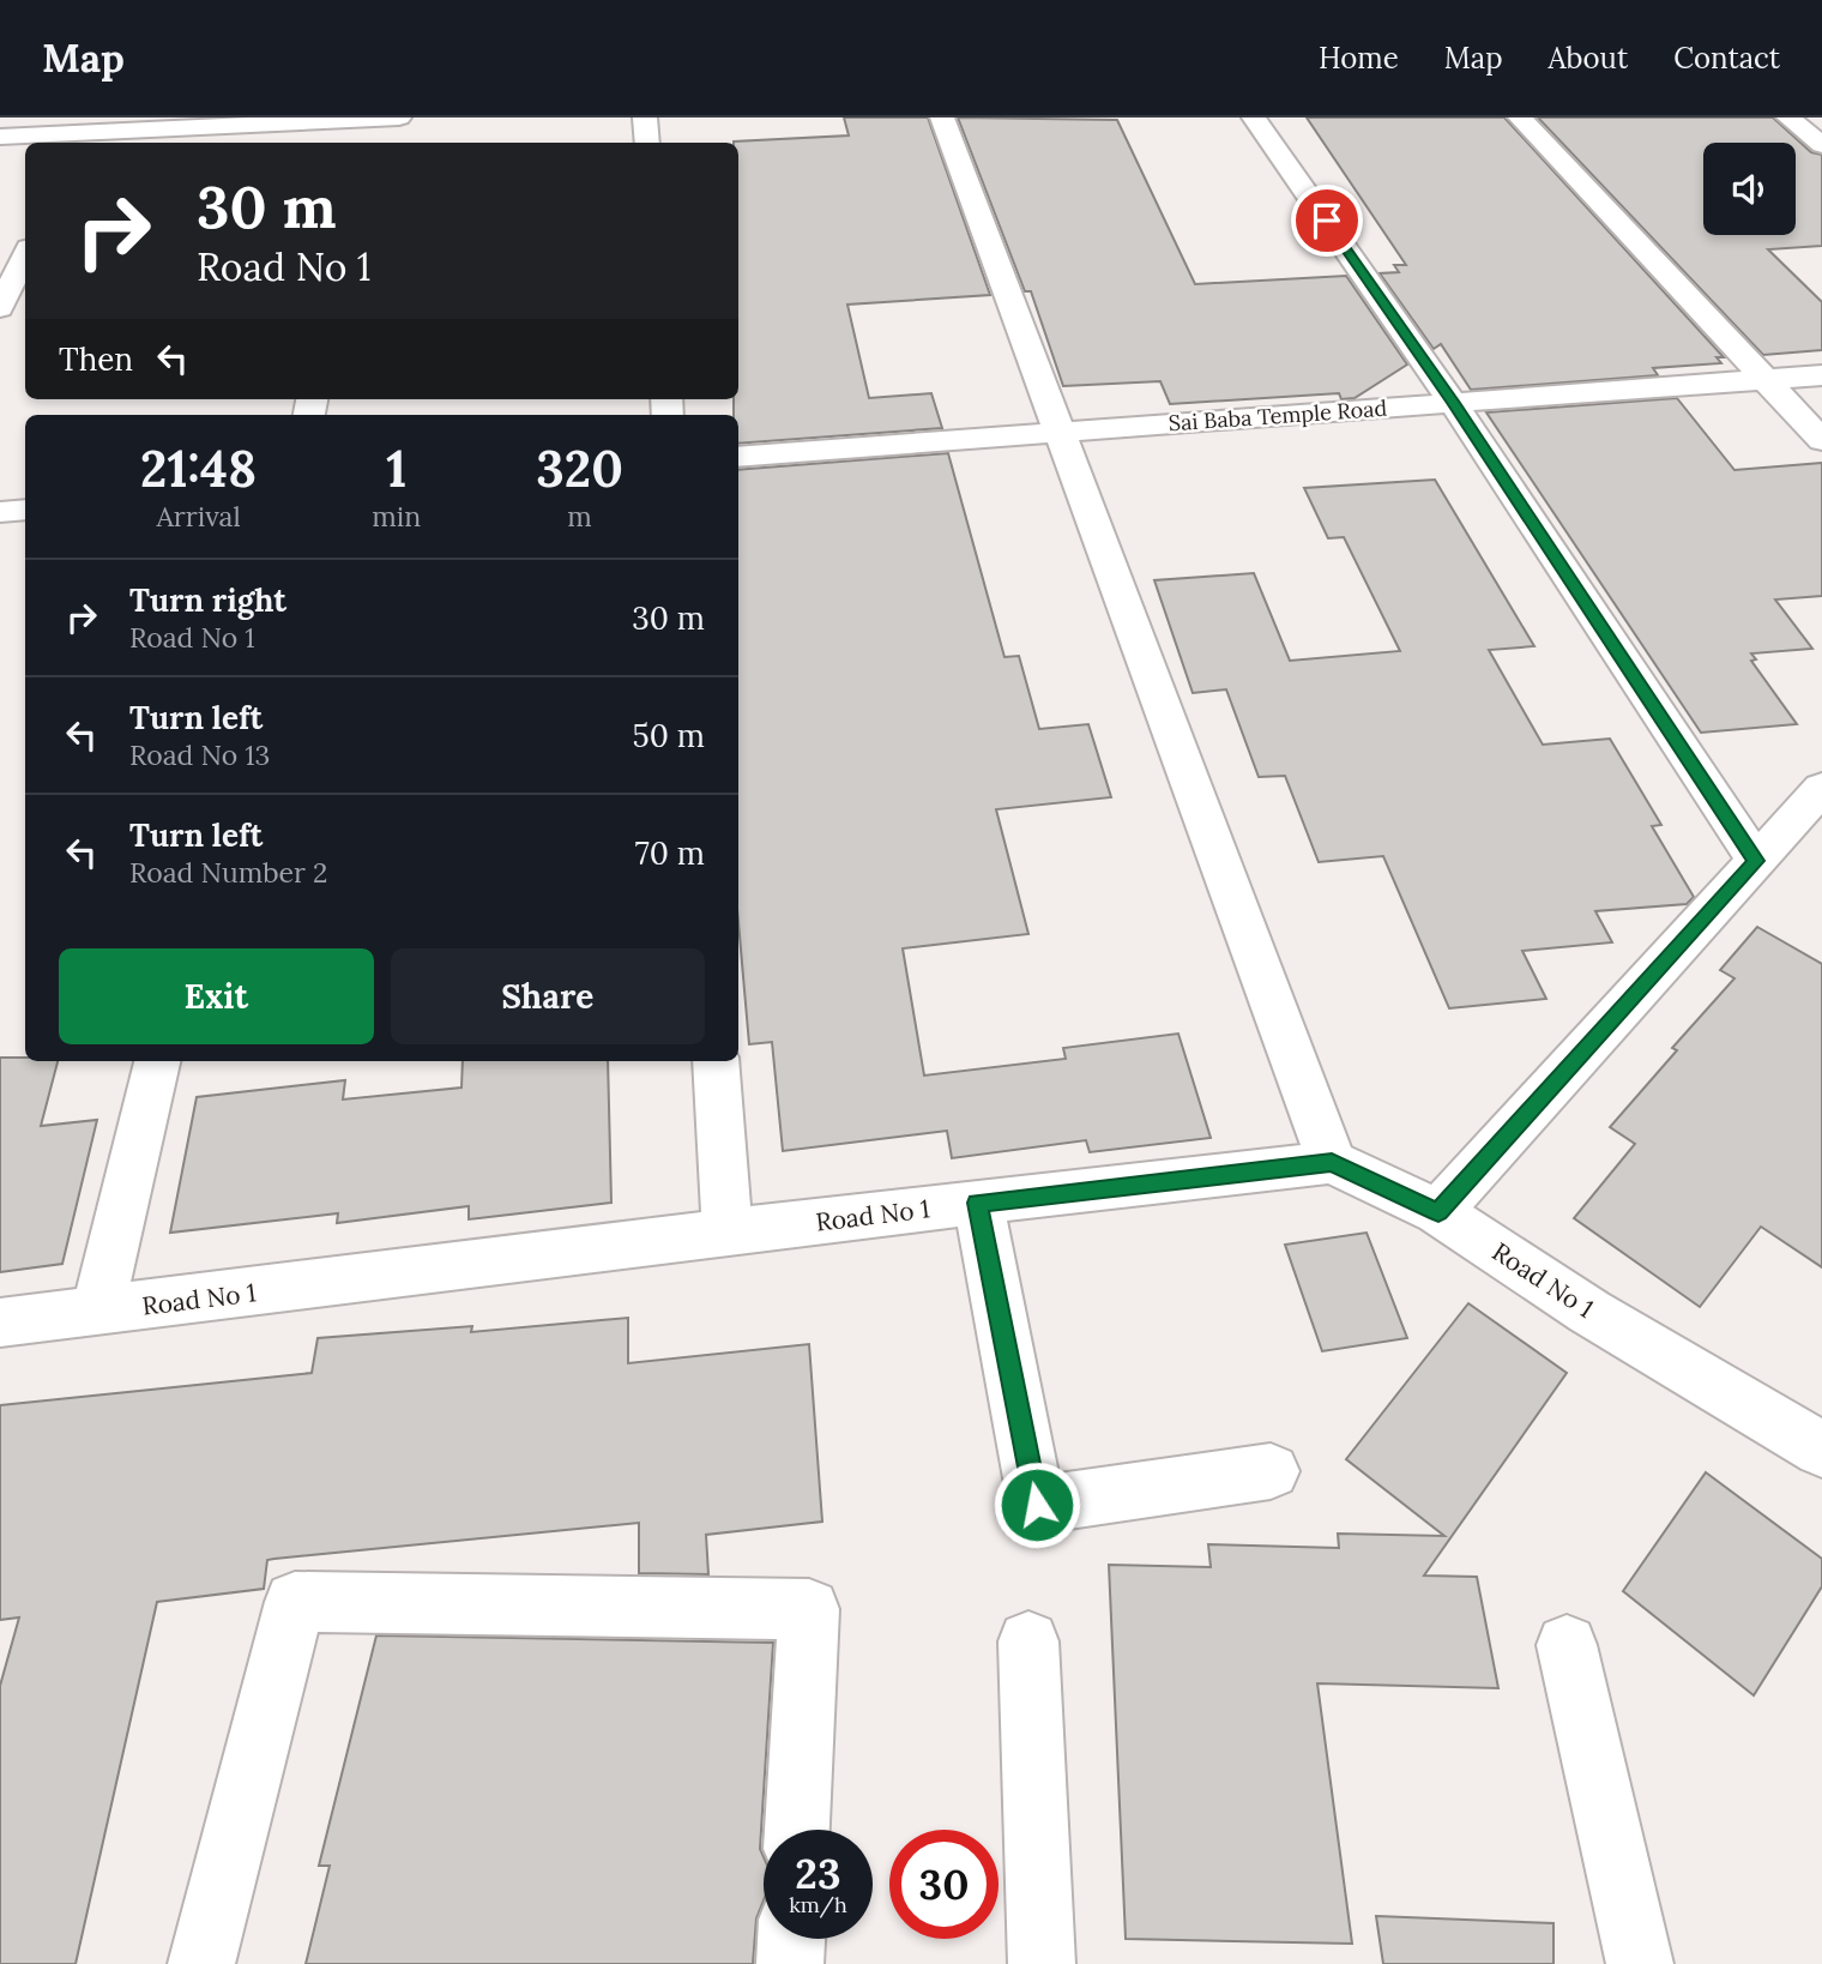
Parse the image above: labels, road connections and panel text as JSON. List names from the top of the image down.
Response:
{
  "streets": {
    "street": ["Sai Baba Temple Road", "Road No 1"]
  },
  "page": {
    "header": "Map",
    "nav": [
      "Home",
      "Map",
      "About",
      "Contact"
    ],
    "turn": ["30 m", "Road No 1"],
    "then": "Then",
    "eta": [
      "21:48",
      "Arrival",
      "1",
      "min",
      "320",
      "m"
    ],
    "list": [
      {
        "name": "Turn right",
        "note": "Road No 1",
        "value": "30 m"
      },
      {
        "name": "Turn left",
        "note": "Road No 13",
        "value": "50 m"
      },
      {
        "name": "Turn left",
        "note": "Road Number 2",
        "value": "70 m"
      }
    ],
    "buttons": ["Exit", "Share"],
    "speed": "23 km/h",
    "limit": "30"
  }
}
